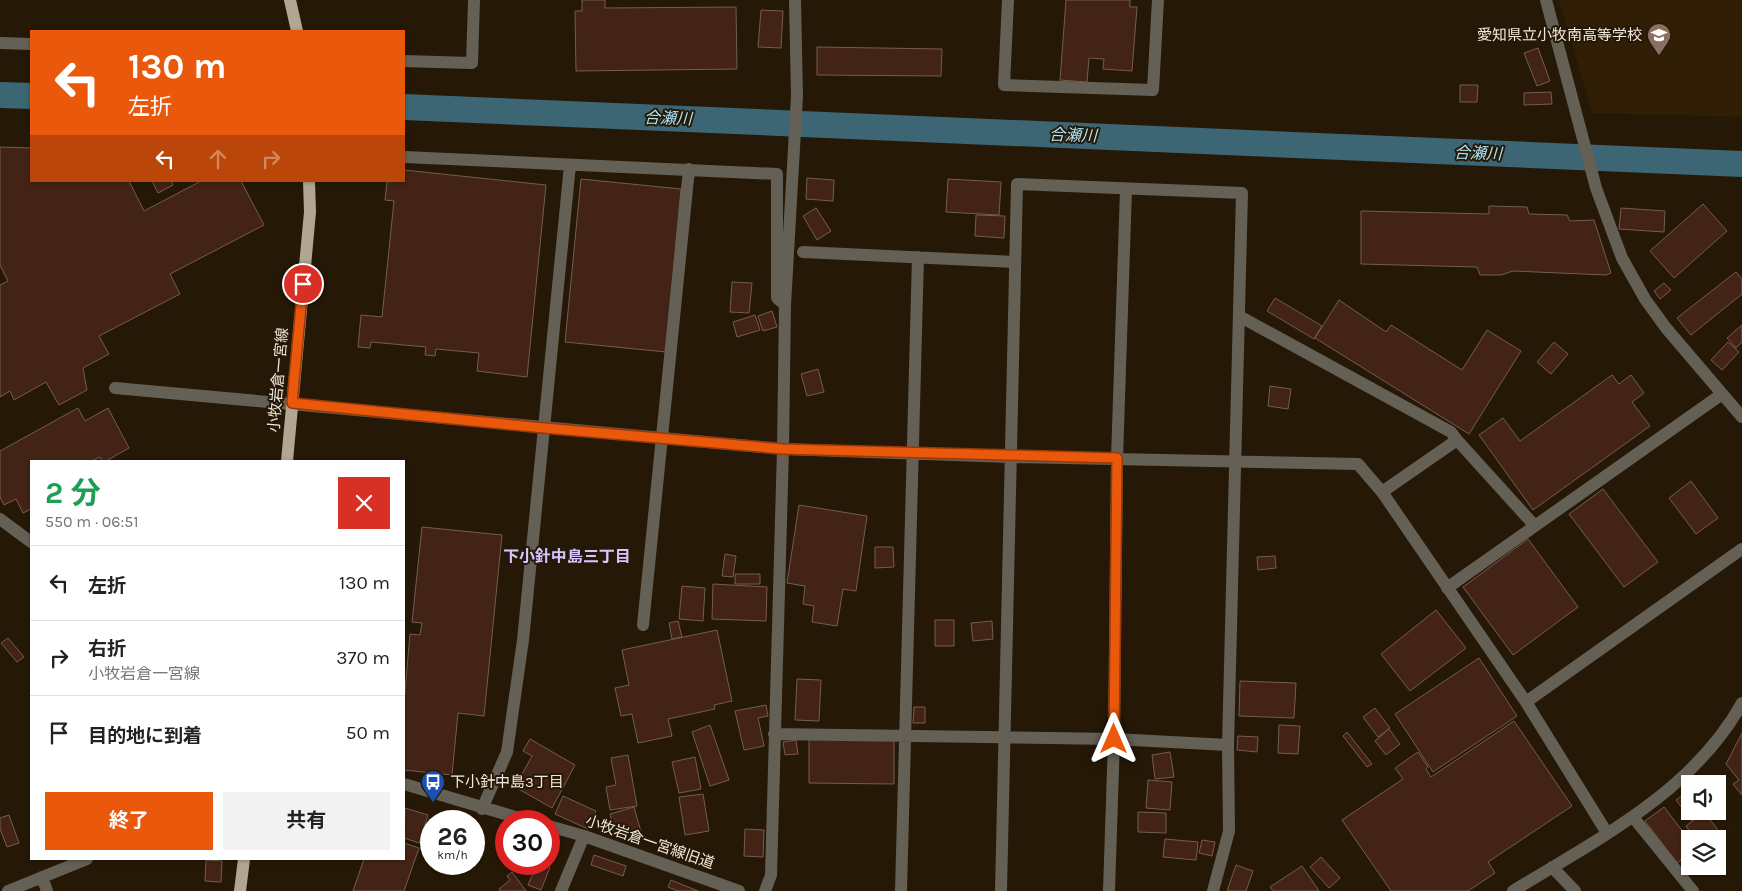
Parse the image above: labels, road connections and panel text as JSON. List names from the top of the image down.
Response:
{
  "streets": {
    "main road": ["小牧岩倉一宮線"],
    "street": ["小牧岩倉一宮線旧道"]
  },
  "districts": ["下小針中島三丁目"],
  "water": ["合瀬川"],
  "places": {
    "school or university": ["愛知県立小牧南高等学校"],
    "bus stop": ["下小針中島3丁目"]
  },
  "page": {
    "turn": ["130 m", "左折"],
    "heading": ["2 分", "550 m · 06:51"],
    "list": [
      {
        "name": "左折",
        "value": "130 m"
      },
      {
        "name": "右折",
        "note": "小牧岩倉一宮線",
        "value": "370 m"
      },
      {
        "name": "目的地に到着",
        "value": "50 m"
      }
    ],
    "buttons": ["終了", "共有"],
    "speed": "26 km/h",
    "limit": "30"
  }
}
